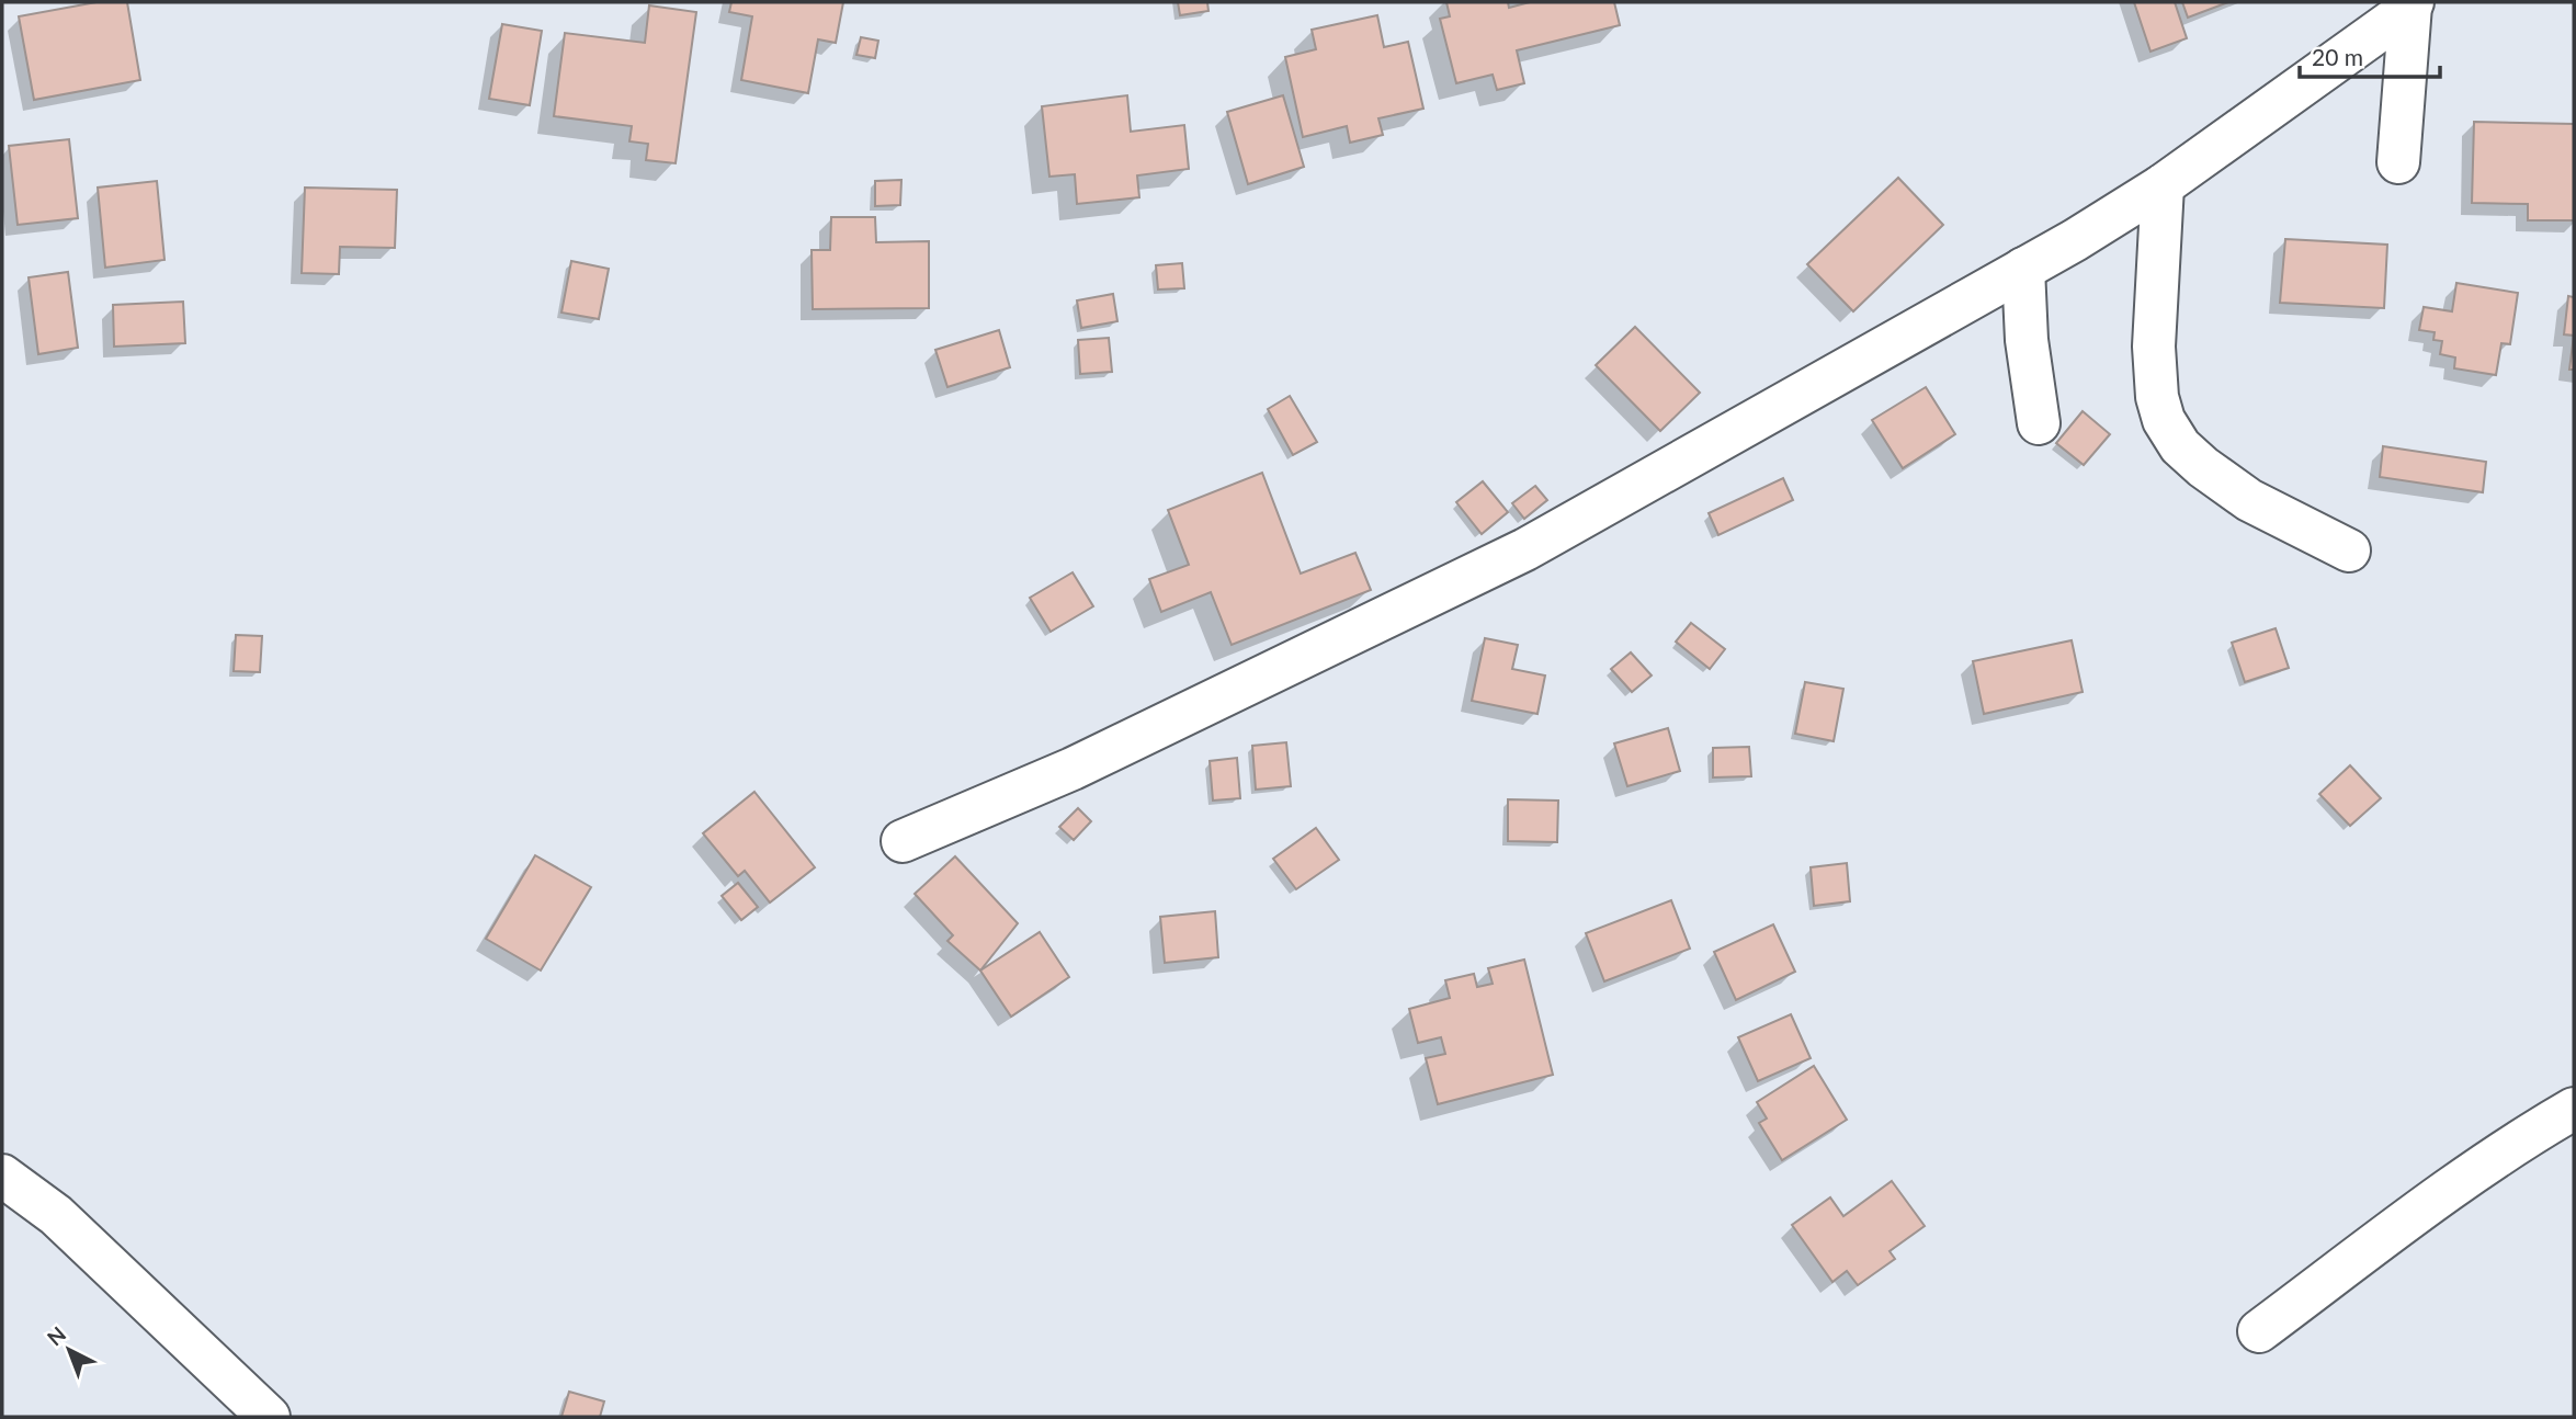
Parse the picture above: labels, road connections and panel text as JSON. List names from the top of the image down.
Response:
{
  "scale_bar": "20 m",
  "north": "top left"
}
